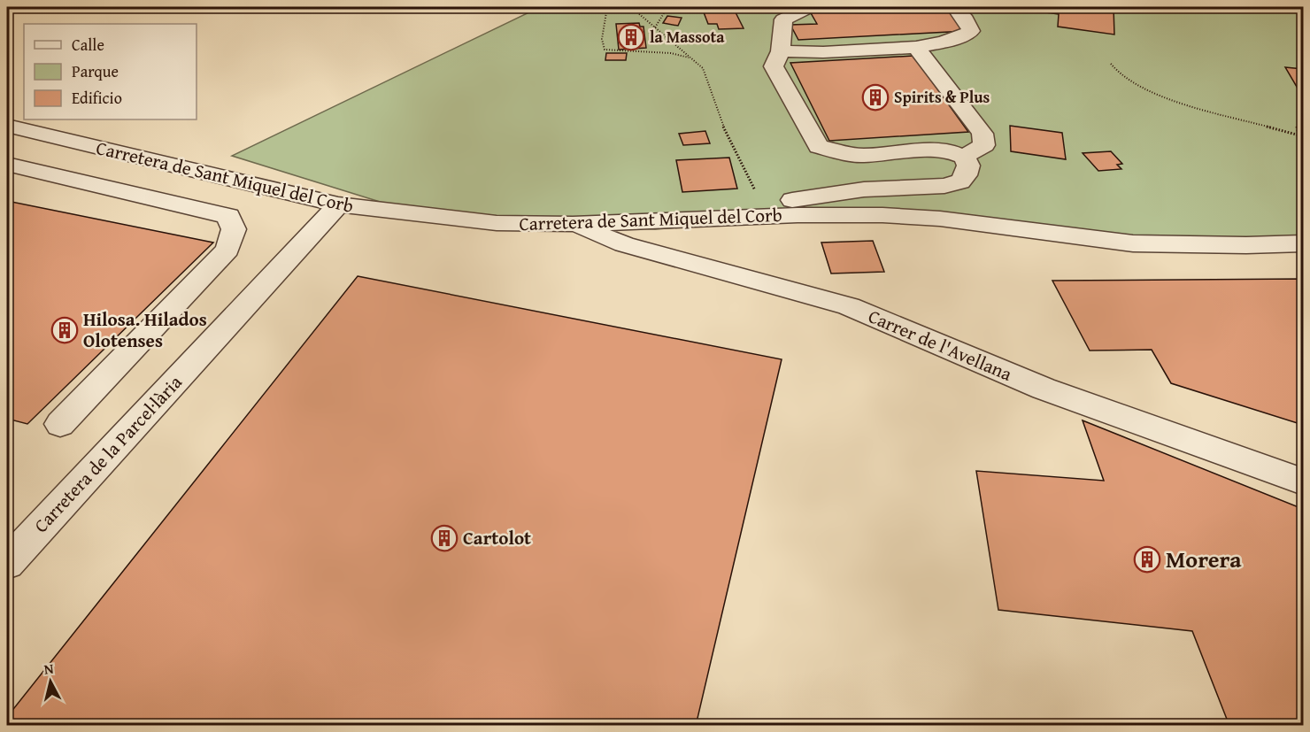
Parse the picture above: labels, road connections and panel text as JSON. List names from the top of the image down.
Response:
{
  "streets": {
    "street": ["Carretera de Sant Miquel del Corb", "Carrer de l'Avellana", "Carretera de la Parcel·lària"]
  },
  "crossings": [
    ["Carretera de Sant Miquel del Corb", "Carrer de l'Avellana"],
    ["Carretera de Sant Miquel del Corb", "Carretera de la Parcel·lària"]
  ],
  "places": {
    "building": [
      "la Massota",
      "Spirits & Plus",
      "Hilosa. Hilados Olotenses",
      "Cartolot",
      "Morera"
    ]
  },
  "legend": ["Calle", "Parque", "Edificio"],
  "north": "top"
}
